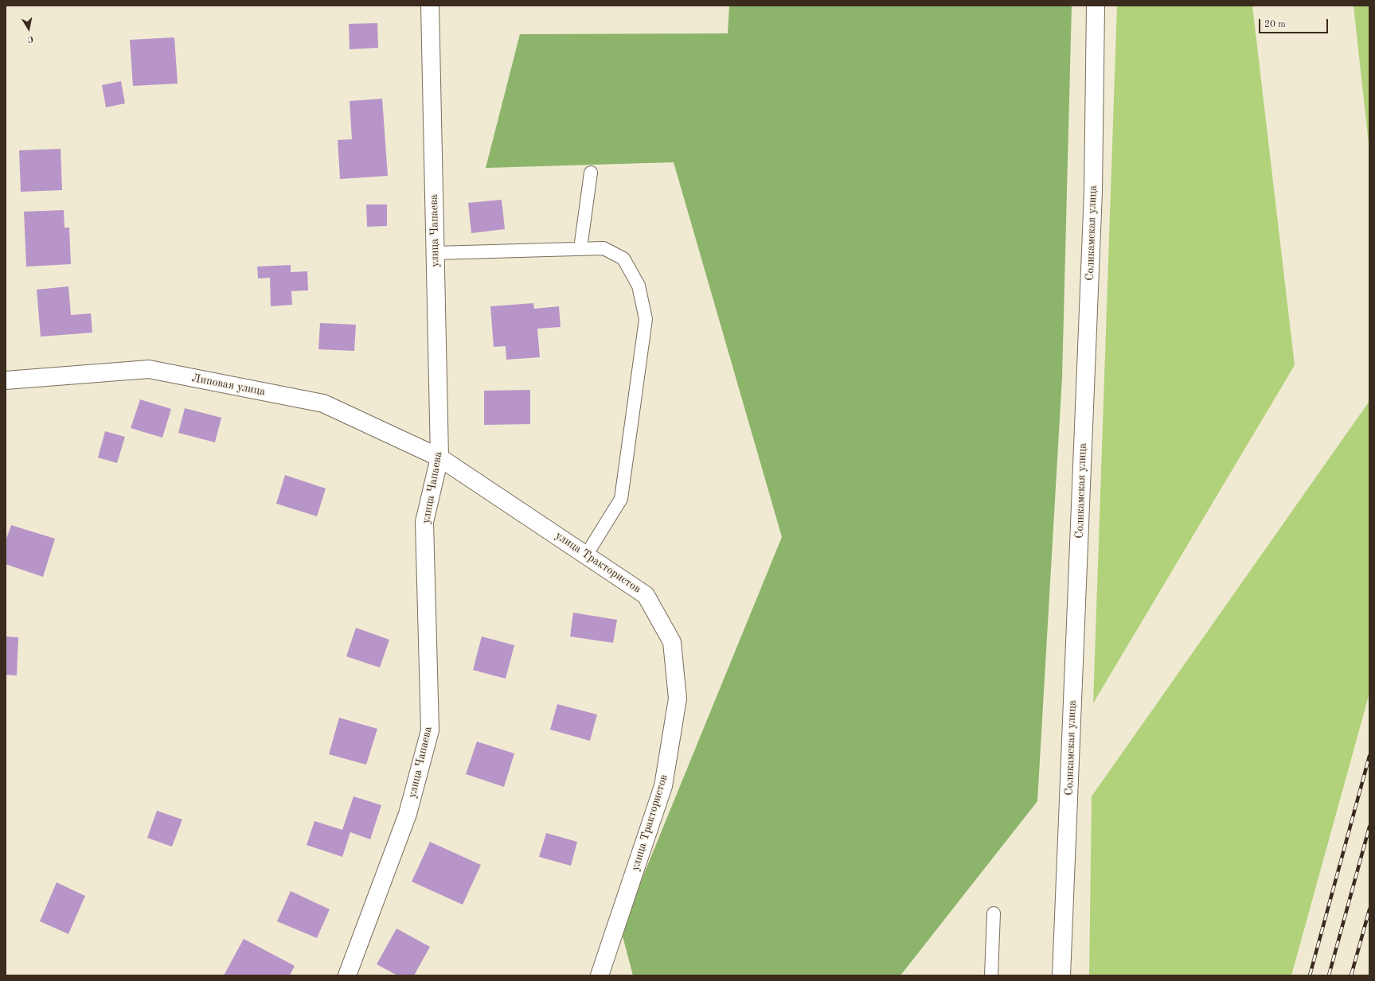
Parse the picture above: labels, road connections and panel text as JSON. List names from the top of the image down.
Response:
{
  "streets": {
    "street": [
      "улица Чапаева",
      "Соликамская улица",
      "Липовая улица",
      "улица Трактористов"
    ]
  },
  "crossings": [
    ["улица Чапаева", "Липовая улица"],
    ["улица Чапаева", "улица Трактористов"],
    ["Липовая улица", "улица Трактористов"]
  ],
  "scale_bar": "20 m",
  "north": "bottom"
}
